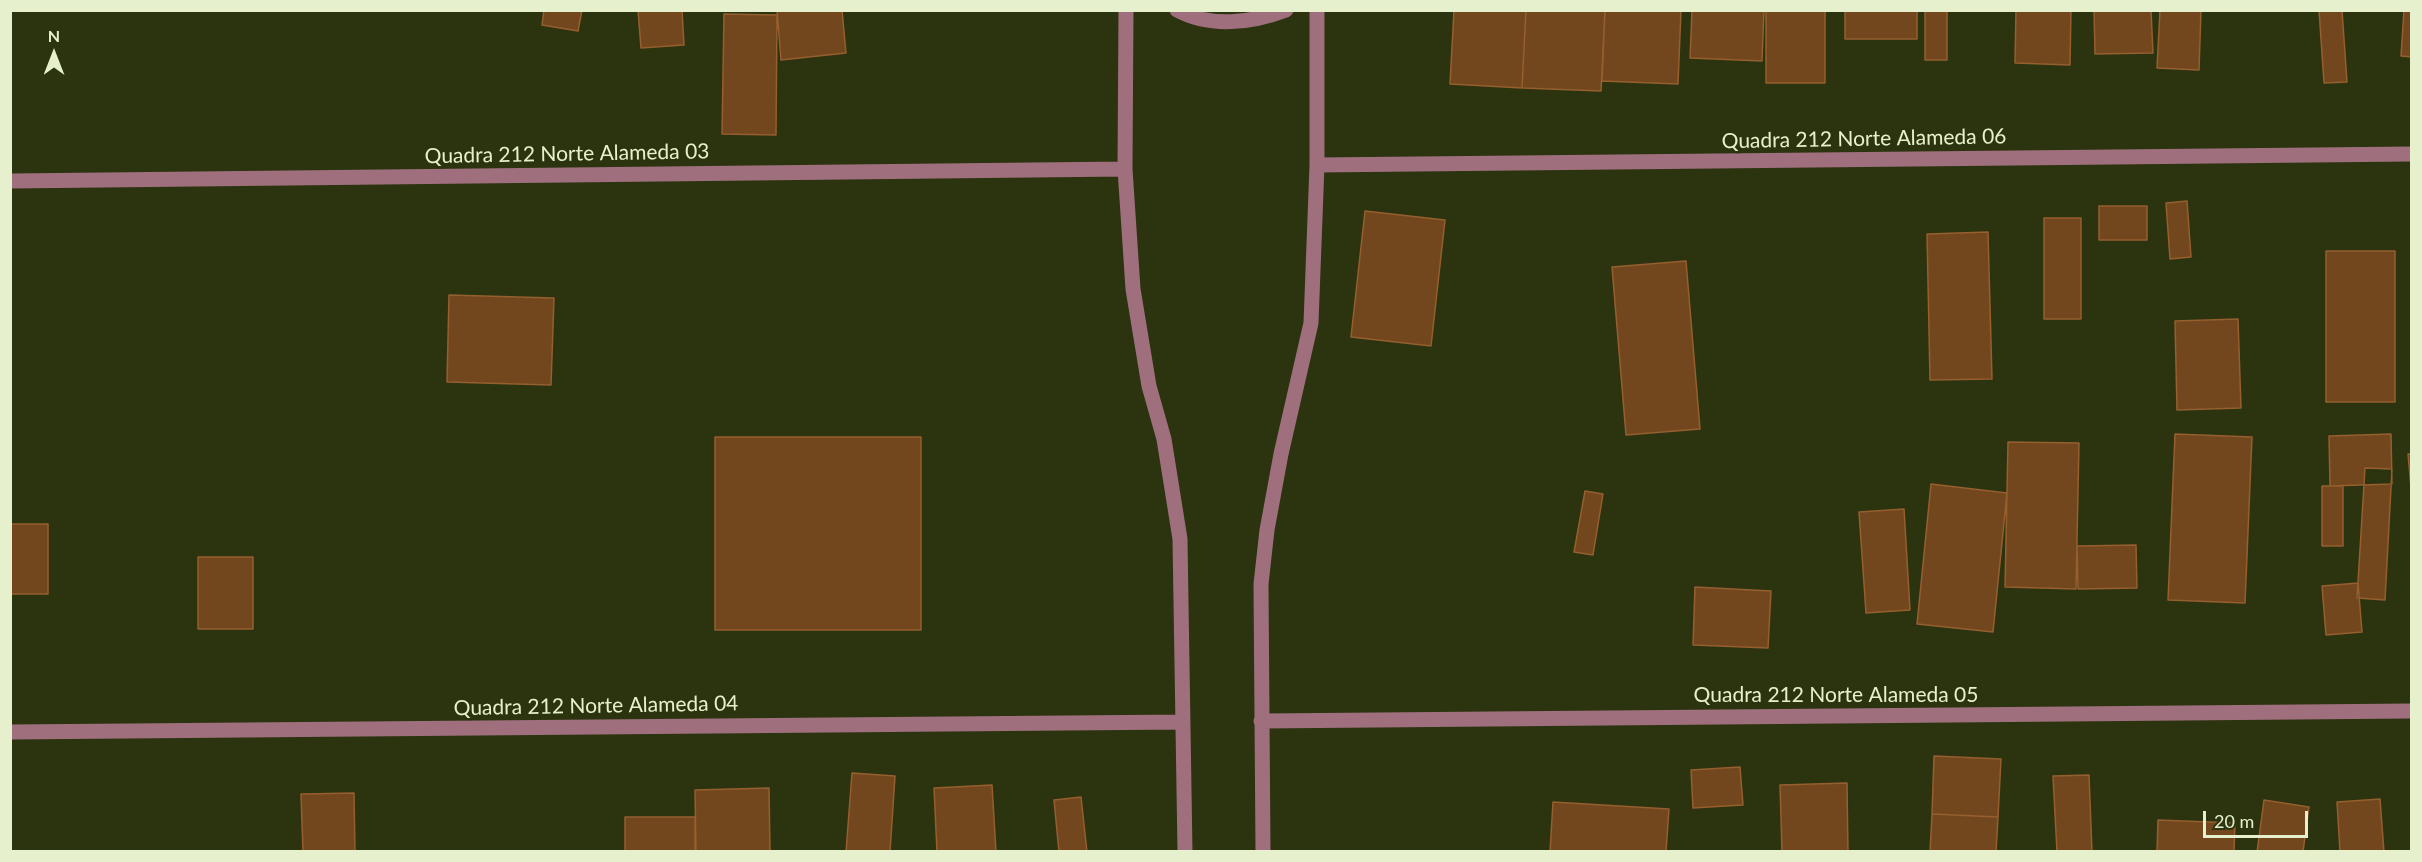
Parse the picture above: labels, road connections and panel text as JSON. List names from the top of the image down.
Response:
{
  "streets": {
    "street": [
      "Quadra 212 Norte Alameda 06",
      "Quadra 212 Norte Alameda 03",
      "Quadra 212 Norte Alameda 05",
      "Quadra 212 Norte Alameda 04"
    ]
  },
  "scale_bar": "20 m",
  "north": "top"
}
